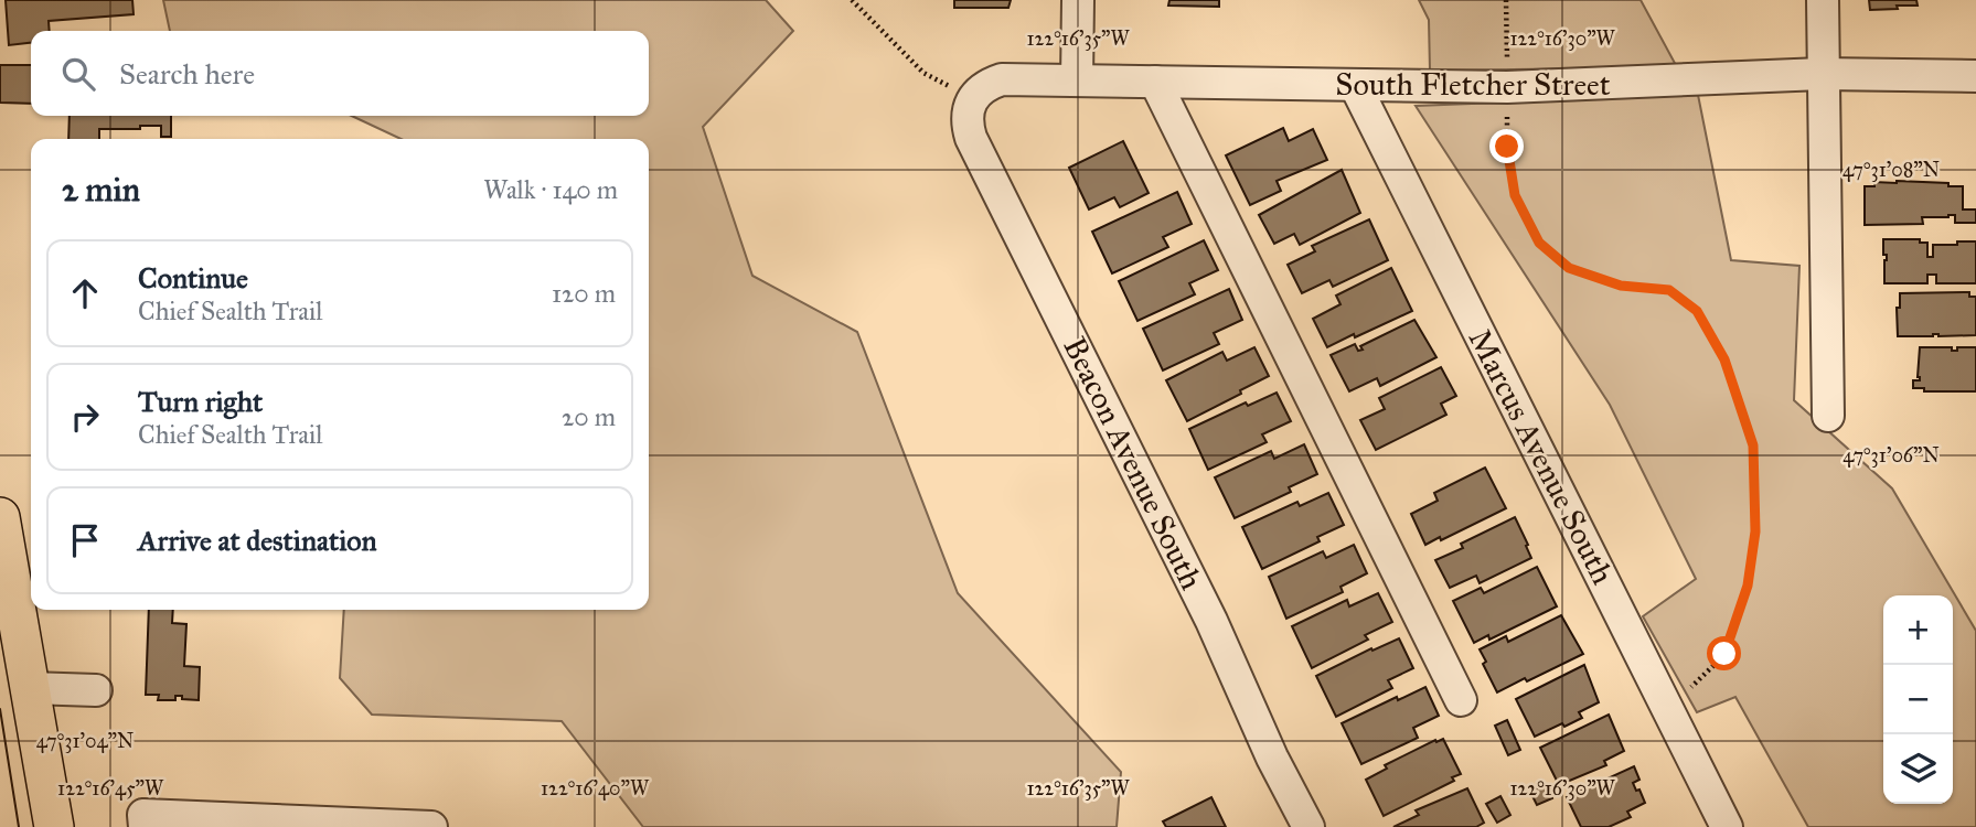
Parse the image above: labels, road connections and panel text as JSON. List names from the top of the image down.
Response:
{
  "streets": {
    "street": ["South Fletcher Street", "Marcus Avenue South", "Beacon Avenue South"]
  },
  "crossings": [
    ["South Fletcher Street", "Marcus Avenue South"],
    ["South Fletcher Street", "Beacon Avenue South"]
  ],
  "page": {
    "search": "Search here",
    "heading": ["2 min", "Walk · 140 m"],
    "list": [
      ["Continue", "Chief Sealth Trail", "120 m"],
      ["Turn right", "Chief Sealth Trail", "20 m"],
      "Arrive at destination"
    ],
    "map_buttons": ["+", "−"]
  },
  "coordinates": [
    "122°16'35\"W",
    "122°16'30\"W",
    "47°31'08\"N",
    "47°31'06\"N",
    "47°31'04\"N",
    "122°16'45\"W",
    "122°16'40\"W"
  ]
}
